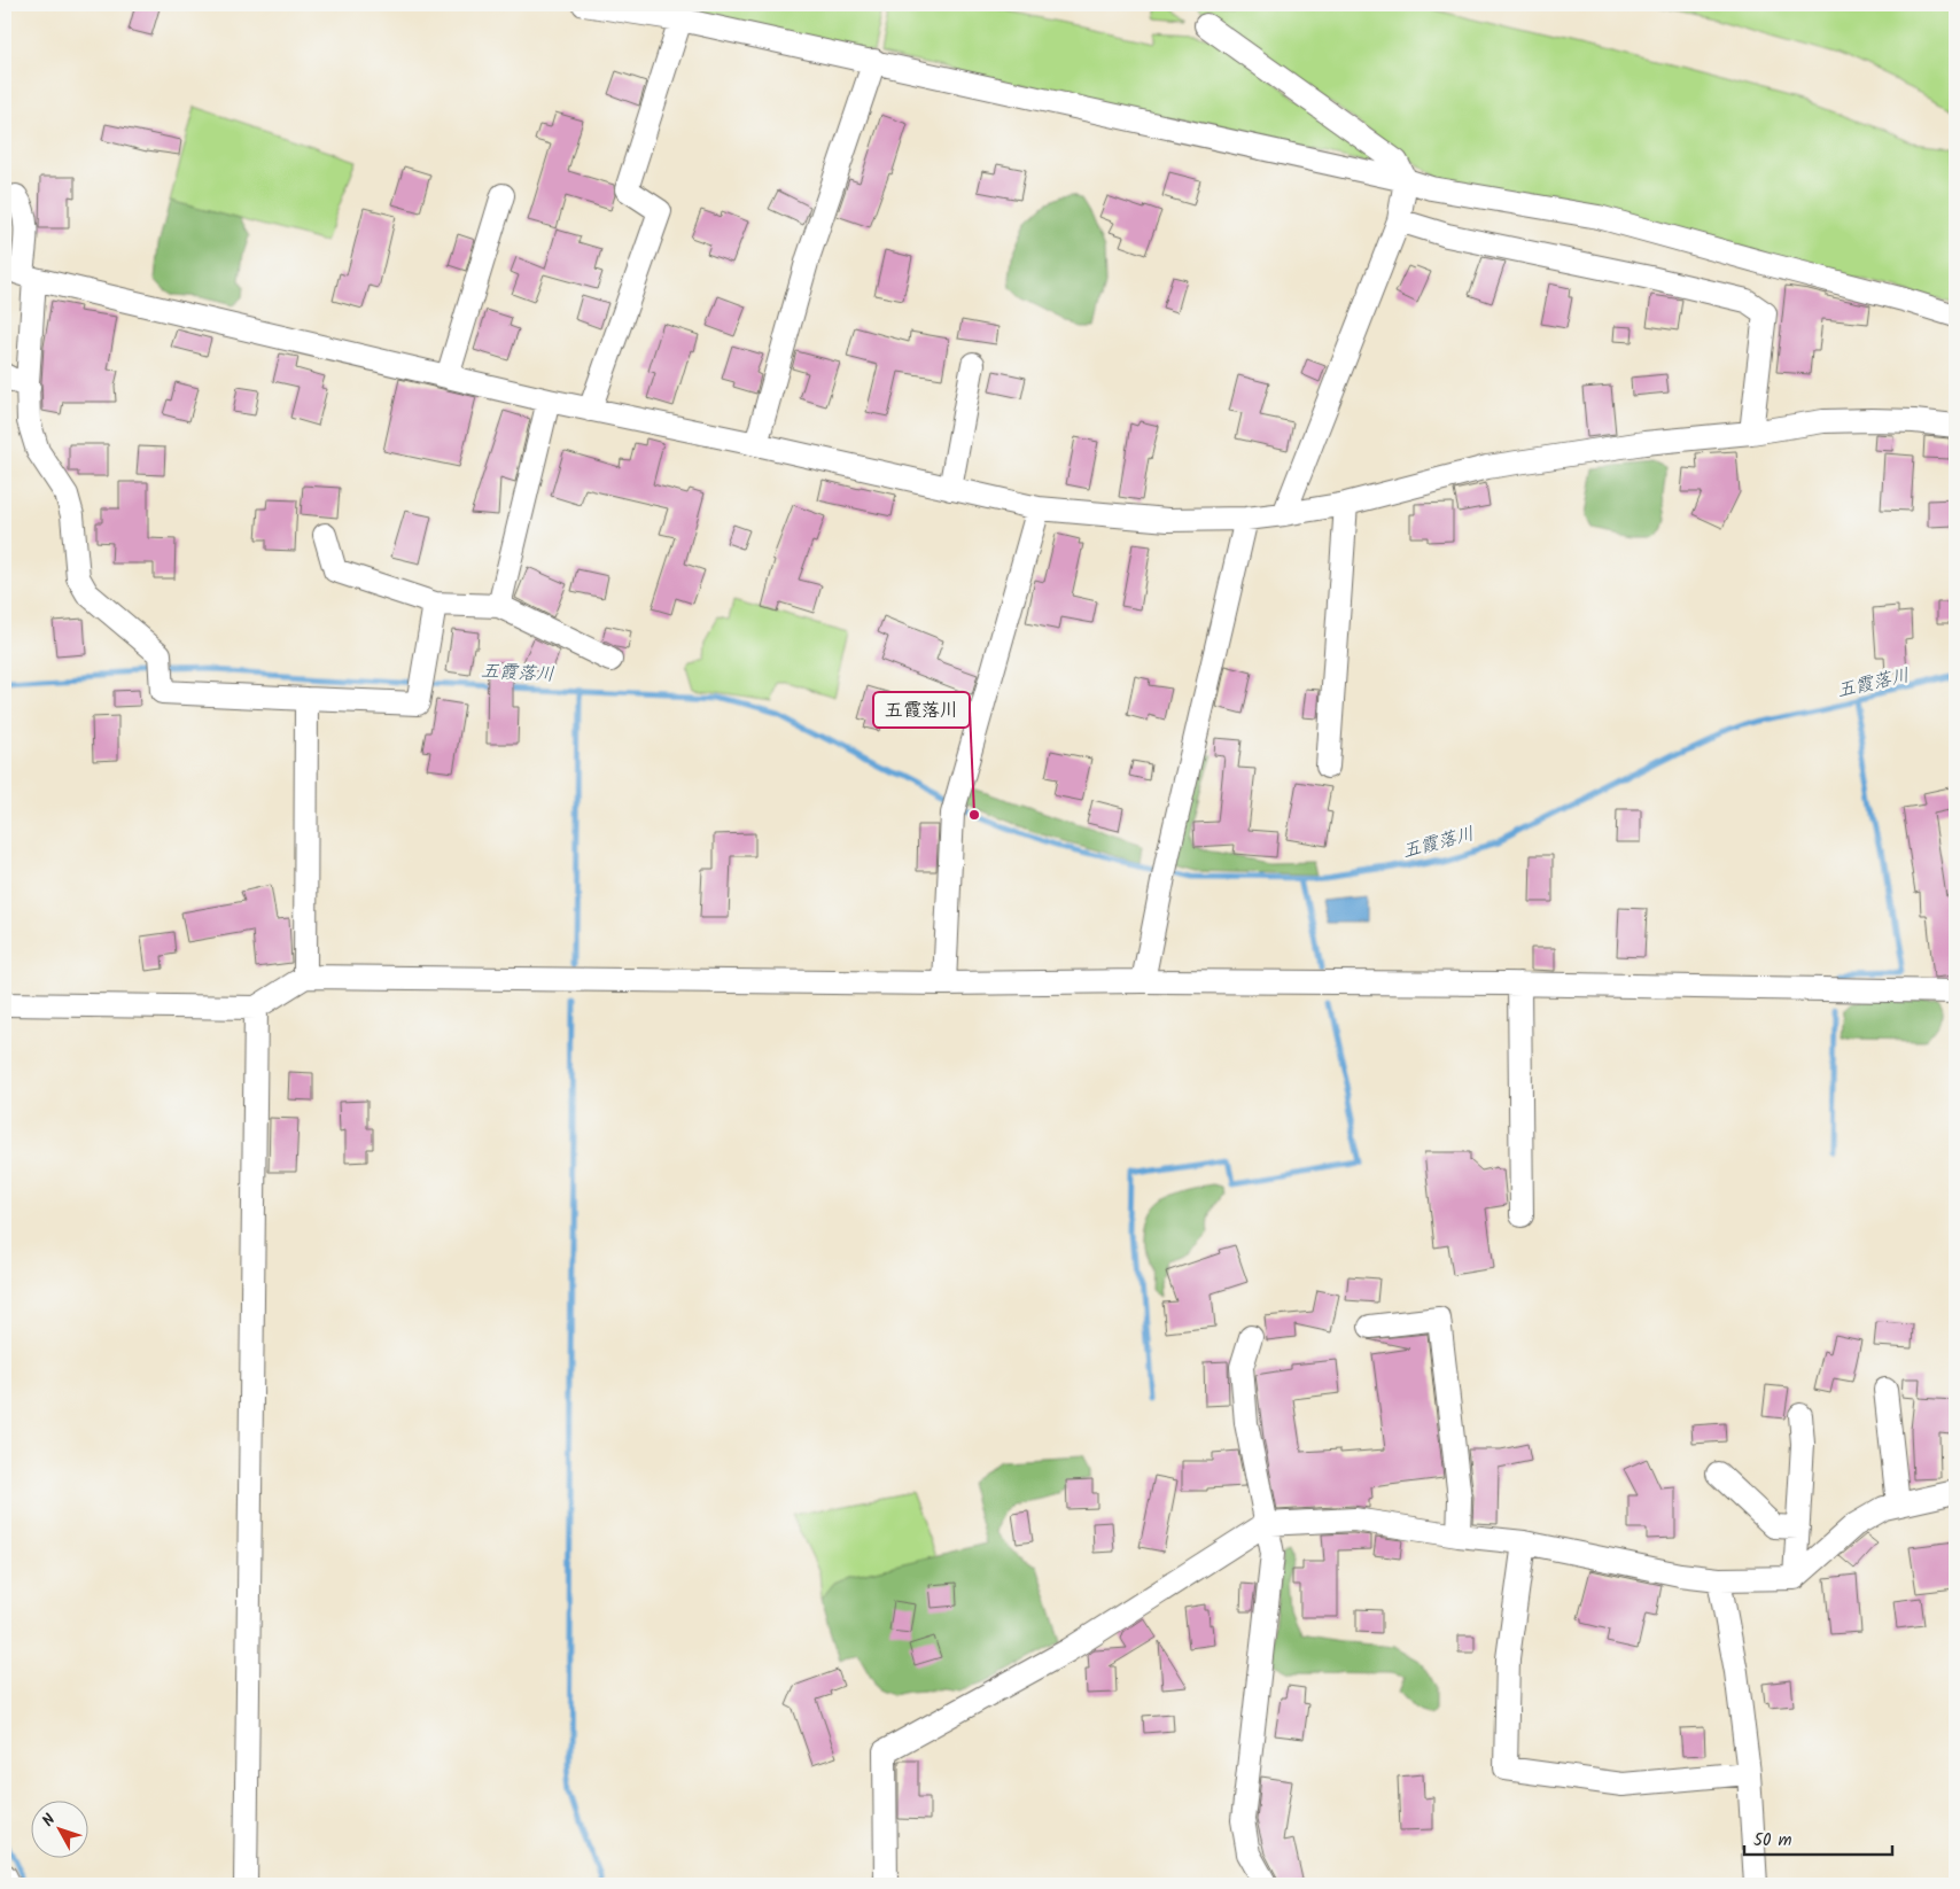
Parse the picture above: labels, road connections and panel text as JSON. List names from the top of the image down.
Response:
{
  "water": ["五霞落川"],
  "places": ["五霞落川"],
  "scale_bar": "50 m",
  "north": "top left"
}
